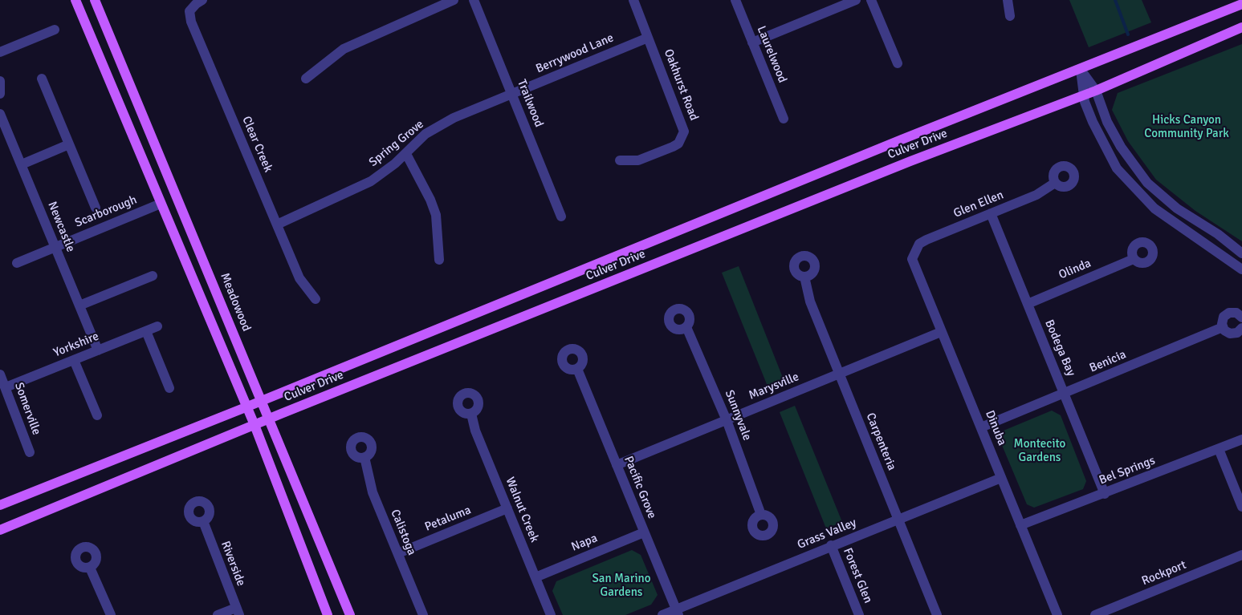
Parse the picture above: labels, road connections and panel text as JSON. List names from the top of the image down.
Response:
{
  "streets": {
    "main road": ["Culver Drive", "Meadowood"],
    "street": [
      "Berrywood Lane",
      "Laurelwood",
      "Oakhurst Road",
      "Trailwood",
      "Spring Grove",
      "Clear Creek",
      "Glen Ellen",
      "Scarborough",
      "Newcastle",
      "Olinda",
      "Yorkshire",
      "Bodega Bay",
      "Benicia",
      "Marysville",
      "Somerville",
      "Sunnyvale",
      "Dinuba",
      "Carpenteria",
      "Bel Springs",
      "Pacific Grove",
      "Walnut Creek",
      "Petaluma",
      "Calistoga",
      "Grass Valley",
      "Napa",
      "Riverside",
      "Rockport",
      "Forest Glen"
    ]
  },
  "crossings": [
    ["Berrywood Lane", "Oakhurst Road"],
    ["Berrywood Lane", "Trailwood"],
    ["Berrywood Lane", "Spring Grove"],
    ["Trailwood", "Spring Grove"],
    ["Spring Grove", "Clear Creek"],
    ["Culver Drive", "Meadowood"],
    ["Glen Ellen", "Bodega Bay"],
    ["Glen Ellen", "Dinuba"],
    ["Scarborough", "Newcastle"],
    ["Newcastle", "Yorkshire"],
    ["Olinda", "Bodega Bay"],
    ["Yorkshire", "Somerville"],
    ["Bodega Bay", "Benicia"],
    ["Bodega Bay", "Bel Springs"],
    ["Benicia", "Dinuba"],
    ["Marysville", "Sunnyvale"],
    ["Marysville", "Dinuba"],
    ["Marysville", "Carpenteria"],
    ["Marysville", "Pacific Grove"],
    ["Dinuba", "Bel Springs"],
    ["Dinuba", "Grass Valley"],
    ["Carpenteria", "Grass Valley"],
    ["Pacific Grove", "Grass Valley"],
    ["Pacific Grove", "Napa"],
    ["Walnut Creek", "Petaluma"],
    ["Walnut Creek", "Napa"],
    ["Petaluma", "Calistoga"],
    ["Grass Valley", "Forest Glen"]
  ],
  "parks": ["Hicks Canyon Community Park", "Montecito Gardens", "San Marino Gardens"]
}
